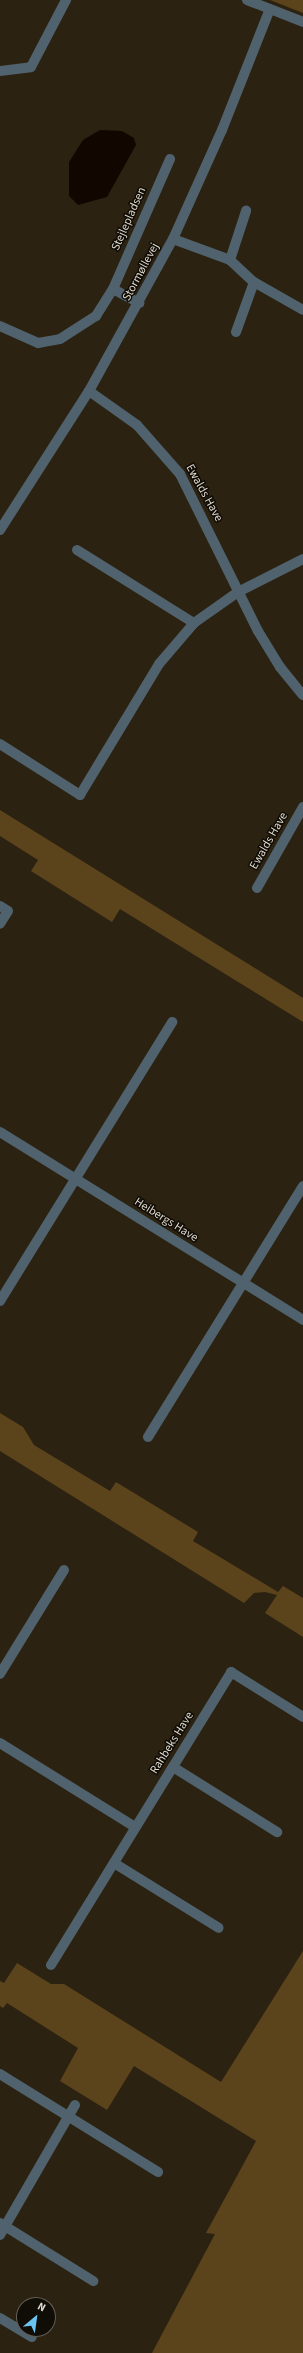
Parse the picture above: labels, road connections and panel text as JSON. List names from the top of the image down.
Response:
{
  "streets": {
    "street": [
      "Stejlepladsen",
      "Stormøllevej",
      "Ewalds Have",
      "Heibergs Have",
      "Rahbeks Have"
    ]
  },
  "crossings": [
    ["Stormøllevej", "Ewalds Have"]
  ],
  "north": "top right"
}
